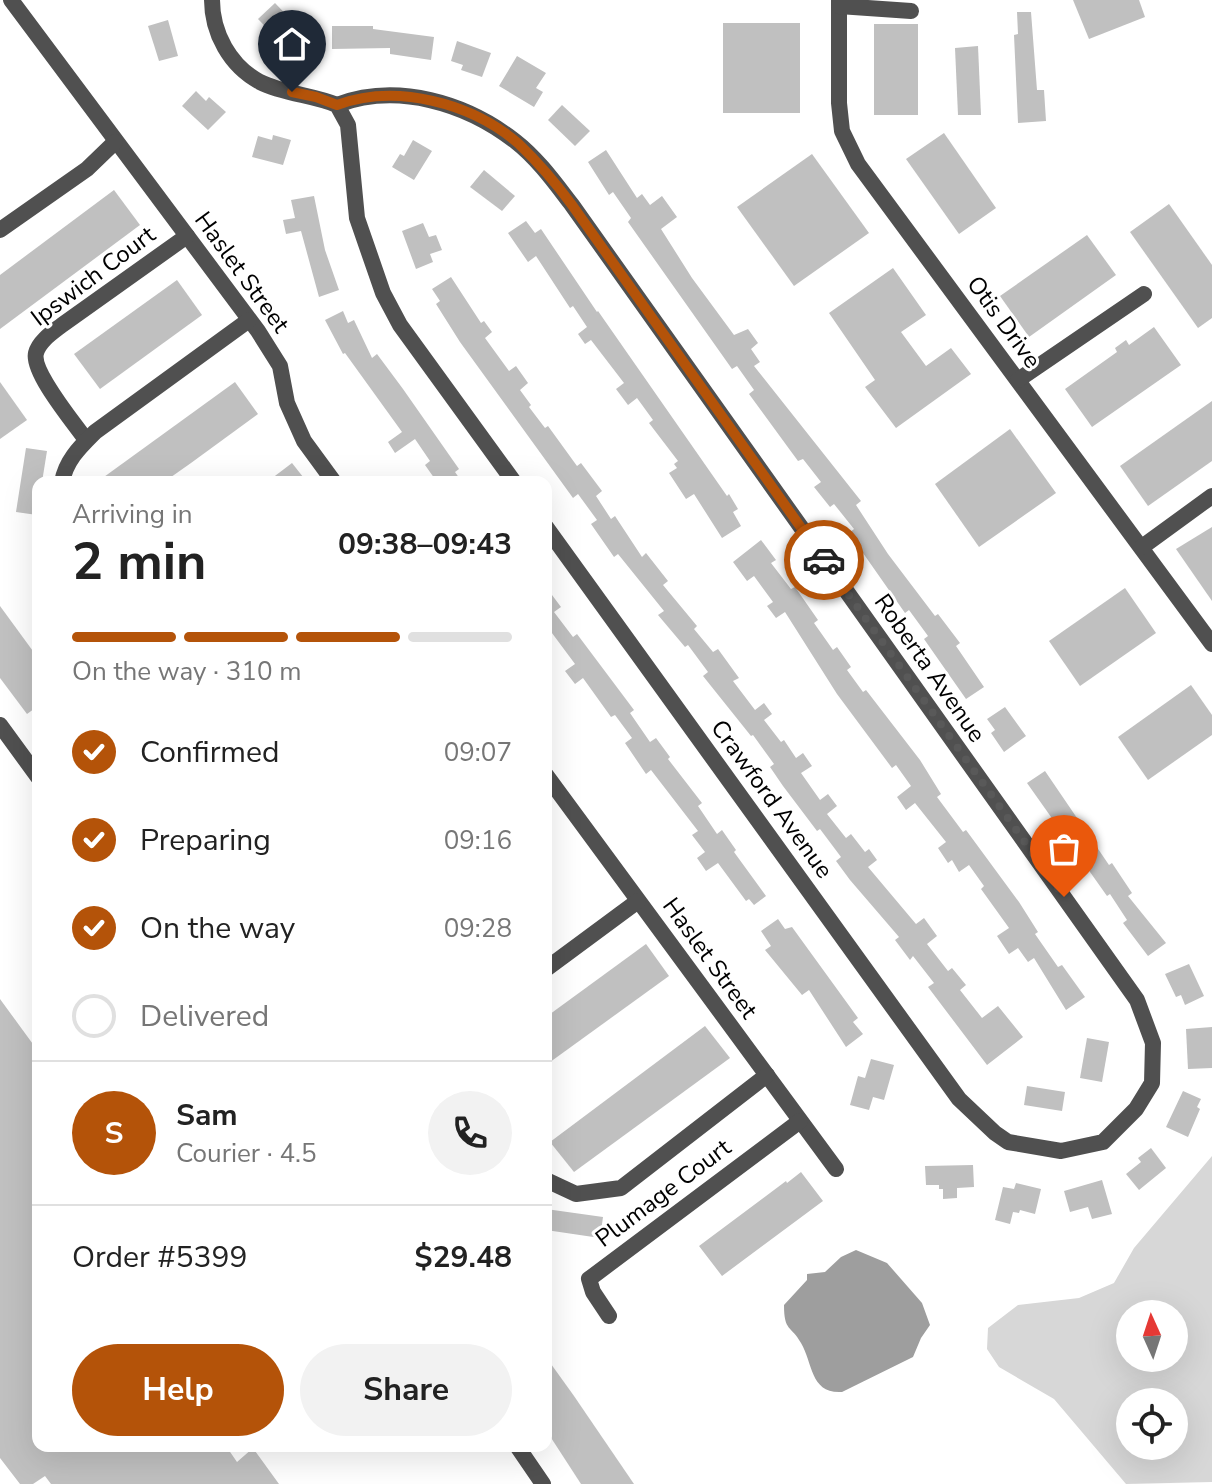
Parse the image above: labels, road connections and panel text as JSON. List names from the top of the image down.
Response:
{
  "streets": {
    "street": [
      "Haslet Street",
      "Ipswich Court",
      "Otis Drive",
      "Roberta Avenue",
      "Crawford Avenue",
      "Plumage Court"
    ]
  },
  "crossings": [
    ["Haslet Street", "Ipswich Court"],
    ["Haslet Street", "Plumage Court"],
    ["Roberta Avenue", "Crawford Avenue"]
  ],
  "north": "top",
  "page": {
    "heading": ["2 min", "Arriving in", "09:38–09:43"],
    "panel": [
      "Sam",
      "Courier · 4.5",
      "Order #5399",
      "$29.48"
    ],
    "bar": "On the way · 310 m",
    "list": [
      ["Confirmed", "09:07"],
      ["Preparing", "09:16"],
      ["On the way", "09:28"],
      "Delivered"
    ],
    "round": "S",
    "buttons": ["Help", "Share"]
  }
}
